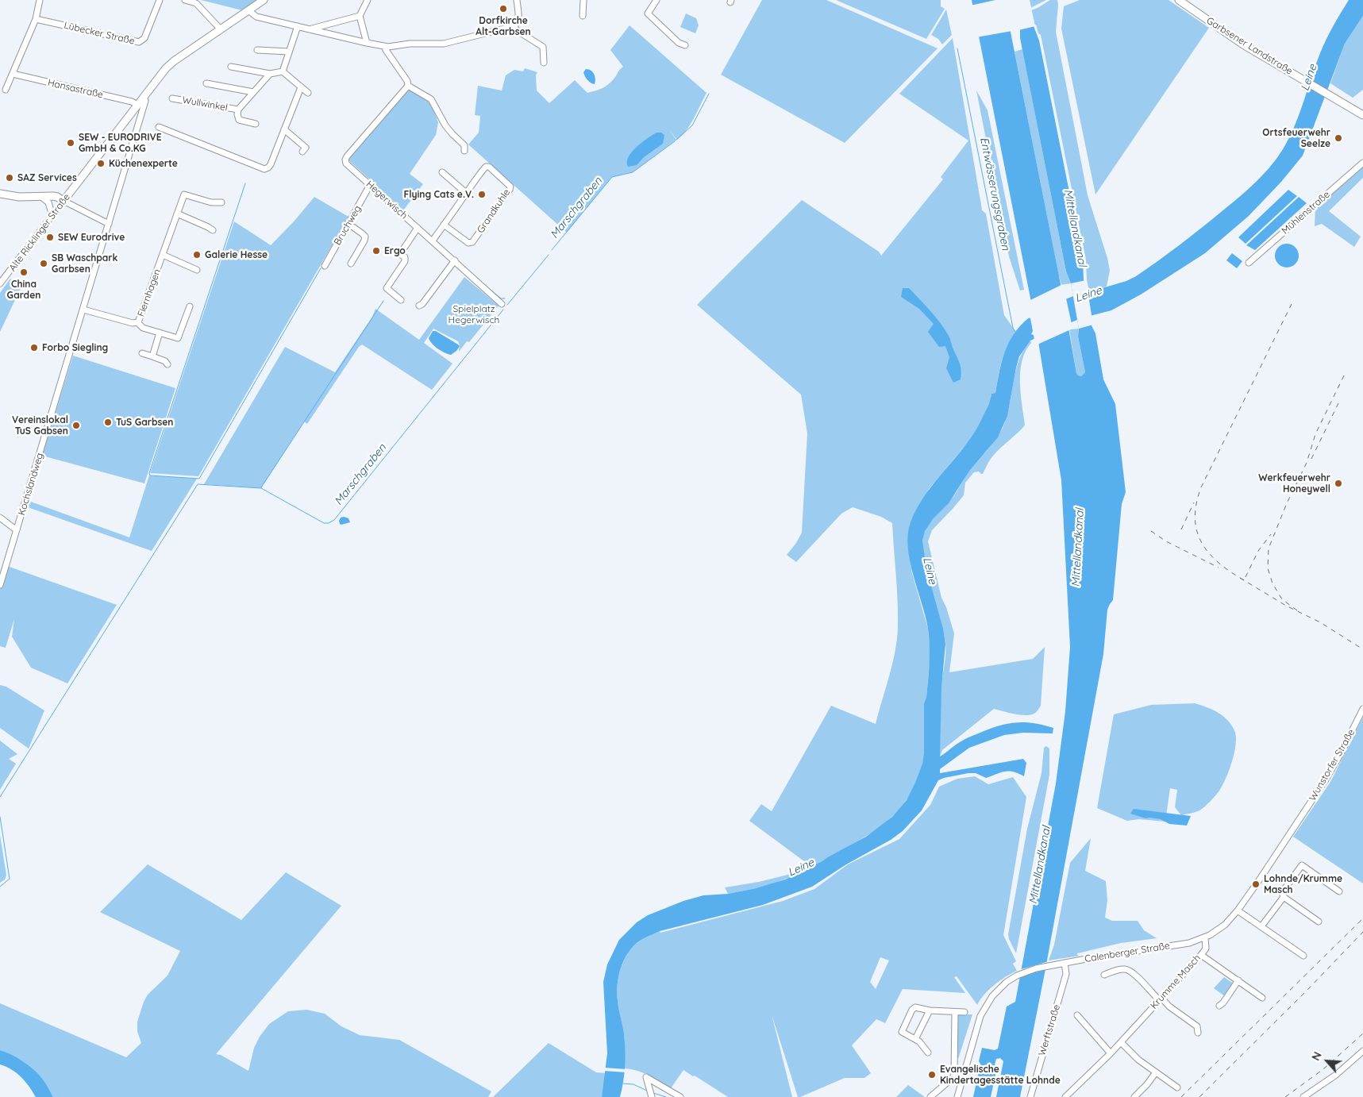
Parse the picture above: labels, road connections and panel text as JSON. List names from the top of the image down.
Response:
{
  "streets": {
    "main road": ["Garbsener Landstraße", "Alte Ricklinger Straße"],
    "street": [
      "Lübecker Straße",
      "Hansastraße",
      "Wullwinkel",
      "Hegerwisch",
      "Grandkuhle",
      "Mühlenstraße",
      "Bruchweg",
      "Fiernhagen",
      "Kochslandweg",
      "Wunstorfer Straße",
      "Calenberger Straße",
      "Krumme Masch",
      "Werftstraße"
    ]
  },
  "crossings": [
    ["Hansastraße", "Alte Ricklinger Straße"],
    ["Hegerwisch", "Grandkuhle"],
    ["Hegerwisch", "Bruchweg"],
    ["Alte Ricklinger Straße", "Kochslandweg"],
    ["Fiernhagen", "Kochslandweg"],
    ["Calenberger Straße", "Krumme Masch"],
    ["Calenberger Straße", "Werftstraße"]
  ],
  "water": [
    "Leine",
    "Entwässerungsgraben",
    "Marschgraben",
    "Mittellandkanal"
  ],
  "parks": ["Spielplatz Hegerwisch"],
  "places": [
    "Dorfkirche Alt-Garbsen",
    "Ortsfeuerwehr Seelze",
    "SEW - EURODRIVE GmbH & Co.KG",
    "Küchenexperte",
    "SAZ Services",
    "Flying Cats e.V.",
    "SEW Eurodrive",
    "Ergo",
    "Galerie Hesse",
    "SB Waschpark Garbsen",
    "China Garden",
    "Forbo Siegling",
    "TuS Garbsen",
    "Vereinslokal TuS Gabsen",
    "Werkfeuerwehr Honeywell",
    "Lohnde/Krumme Masch",
    "Evangelische Kindertagesstätte Lohnde"
  ],
  "north": "top left"
}
